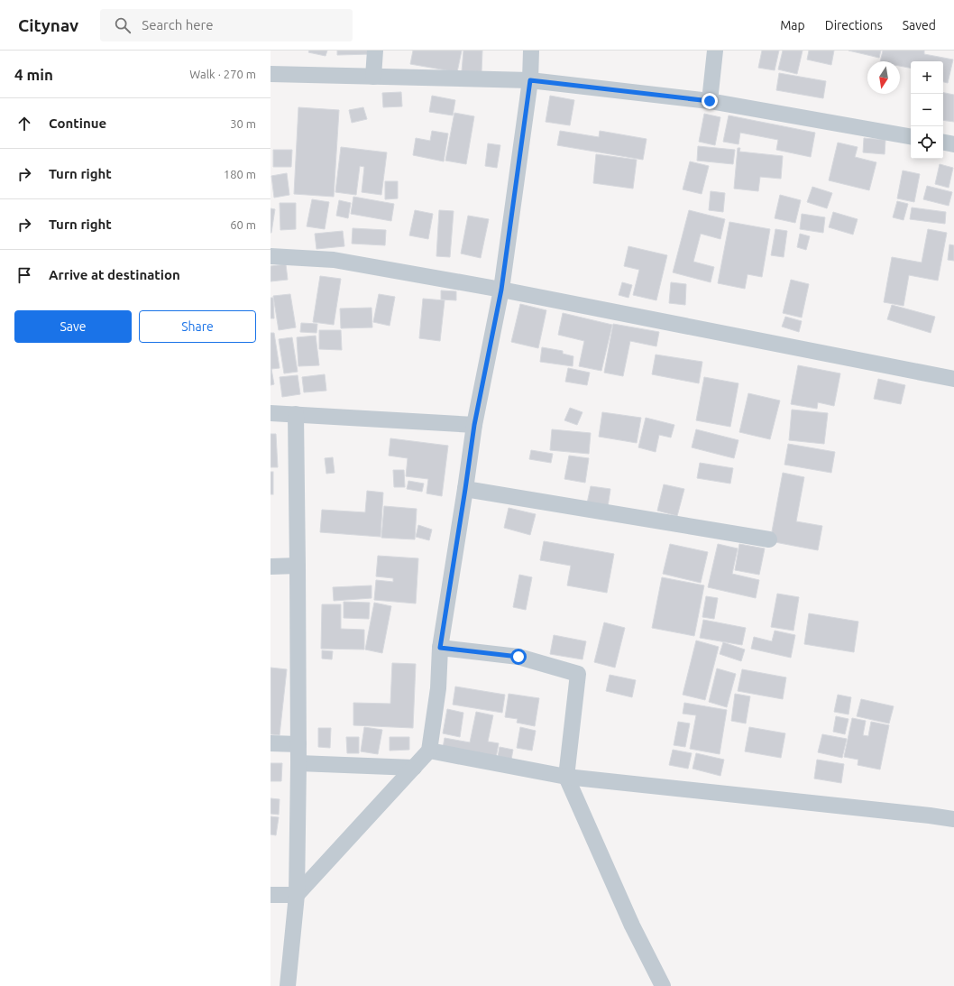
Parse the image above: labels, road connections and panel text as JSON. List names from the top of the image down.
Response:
{
  "north": "bottom",
  "page": {
    "header": "Citynav",
    "search": "Search here",
    "nav": ["Map", "Directions", "Saved"],
    "heading": ["4 min", "Walk · 270 m"],
    "map_buttons": ["+", "−"],
    "list": [
      ["Continue", "30 m"],
      ["Turn right", "180 m"],
      ["Turn right", "60 m"],
      "Arrive at destination"
    ],
    "buttons": ["Save", "Share"]
  }
}
